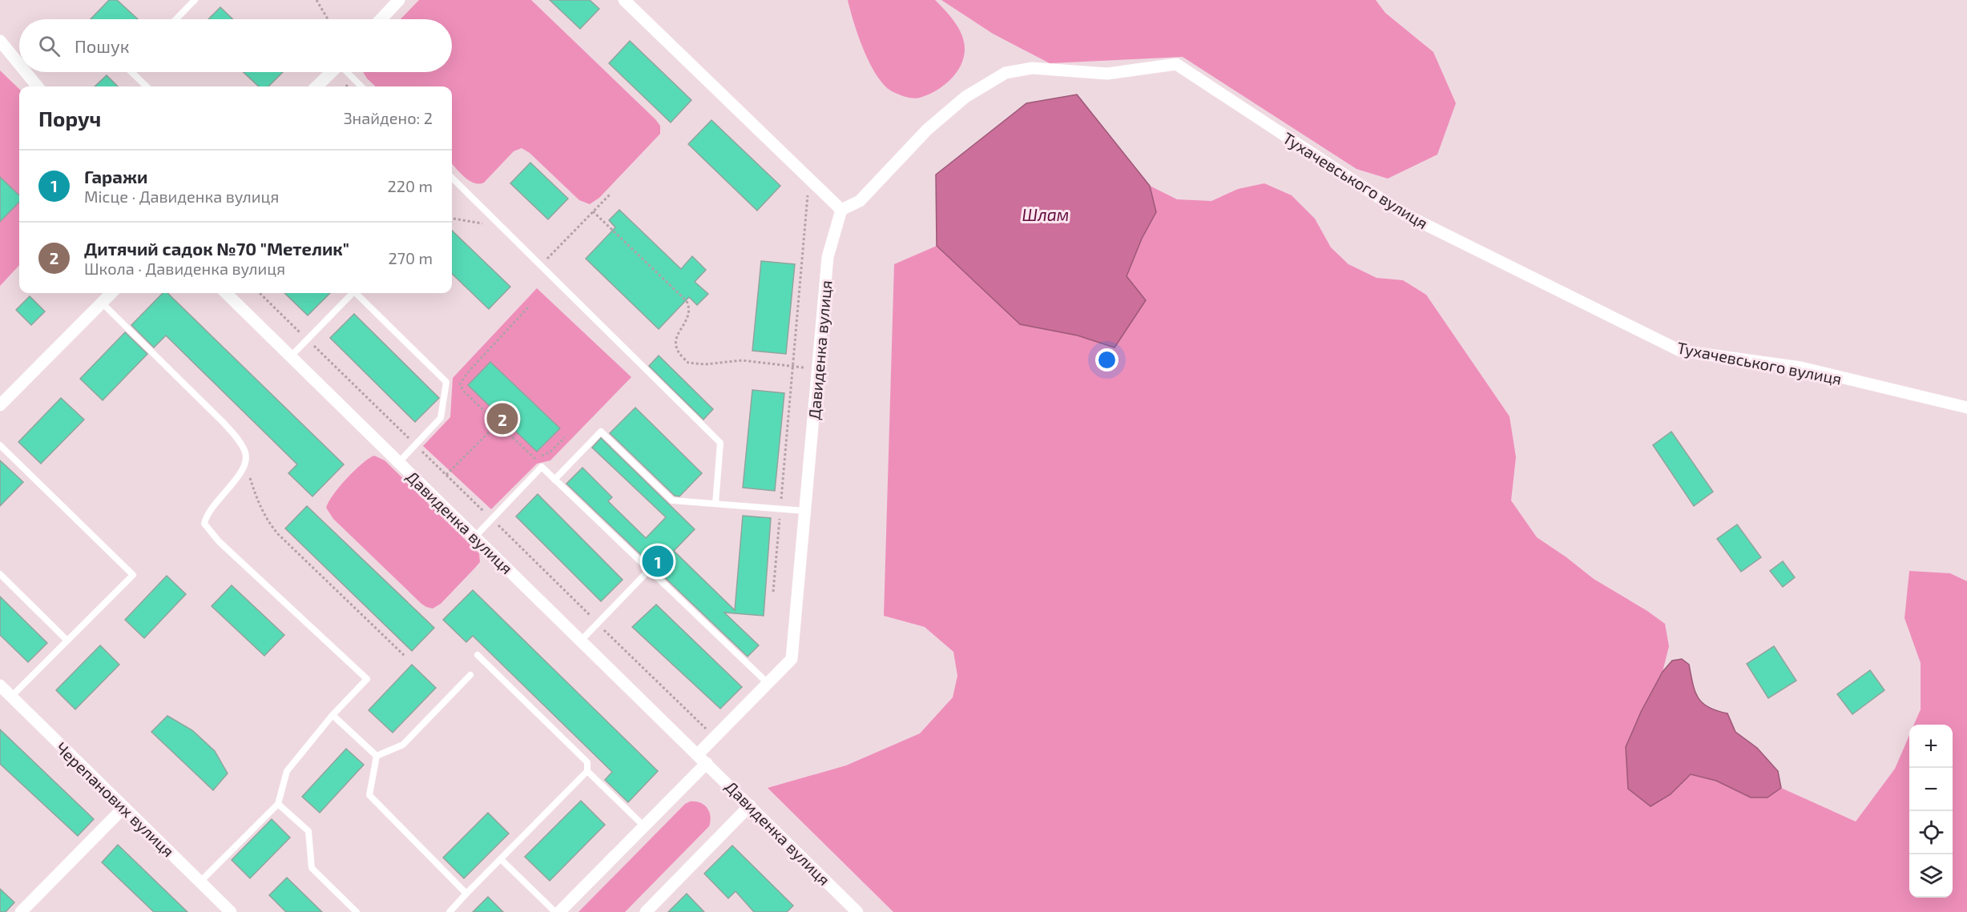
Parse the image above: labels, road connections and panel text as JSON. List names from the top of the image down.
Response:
{
  "streets": {
    "street": ["Тухачевського вулиця", "Давиденка вулиця", "Черепанових вулиця"]
  },
  "crossings": [
    ["Тухачевського вулиця", "Давиденка вулиця"]
  ],
  "water": ["Шлам"],
  "page": {
    "search": "Пошук",
    "heading": ["Поруч", "Знайдено: 2"],
    "list": [
      {
        "mark": "1",
        "name": "Гаражи",
        "note": "Місце · Давиденка вулиця",
        "value": "220 m"
      },
      {
        "mark": "2",
        "name": "Дитячий садок №70 \"Метелик\"",
        "note": "Школа · Давиденка вулиця",
        "value": "270 m"
      }
    ],
    "pins": ["2", "1"],
    "map_buttons": ["+", "−"]
  }
}
